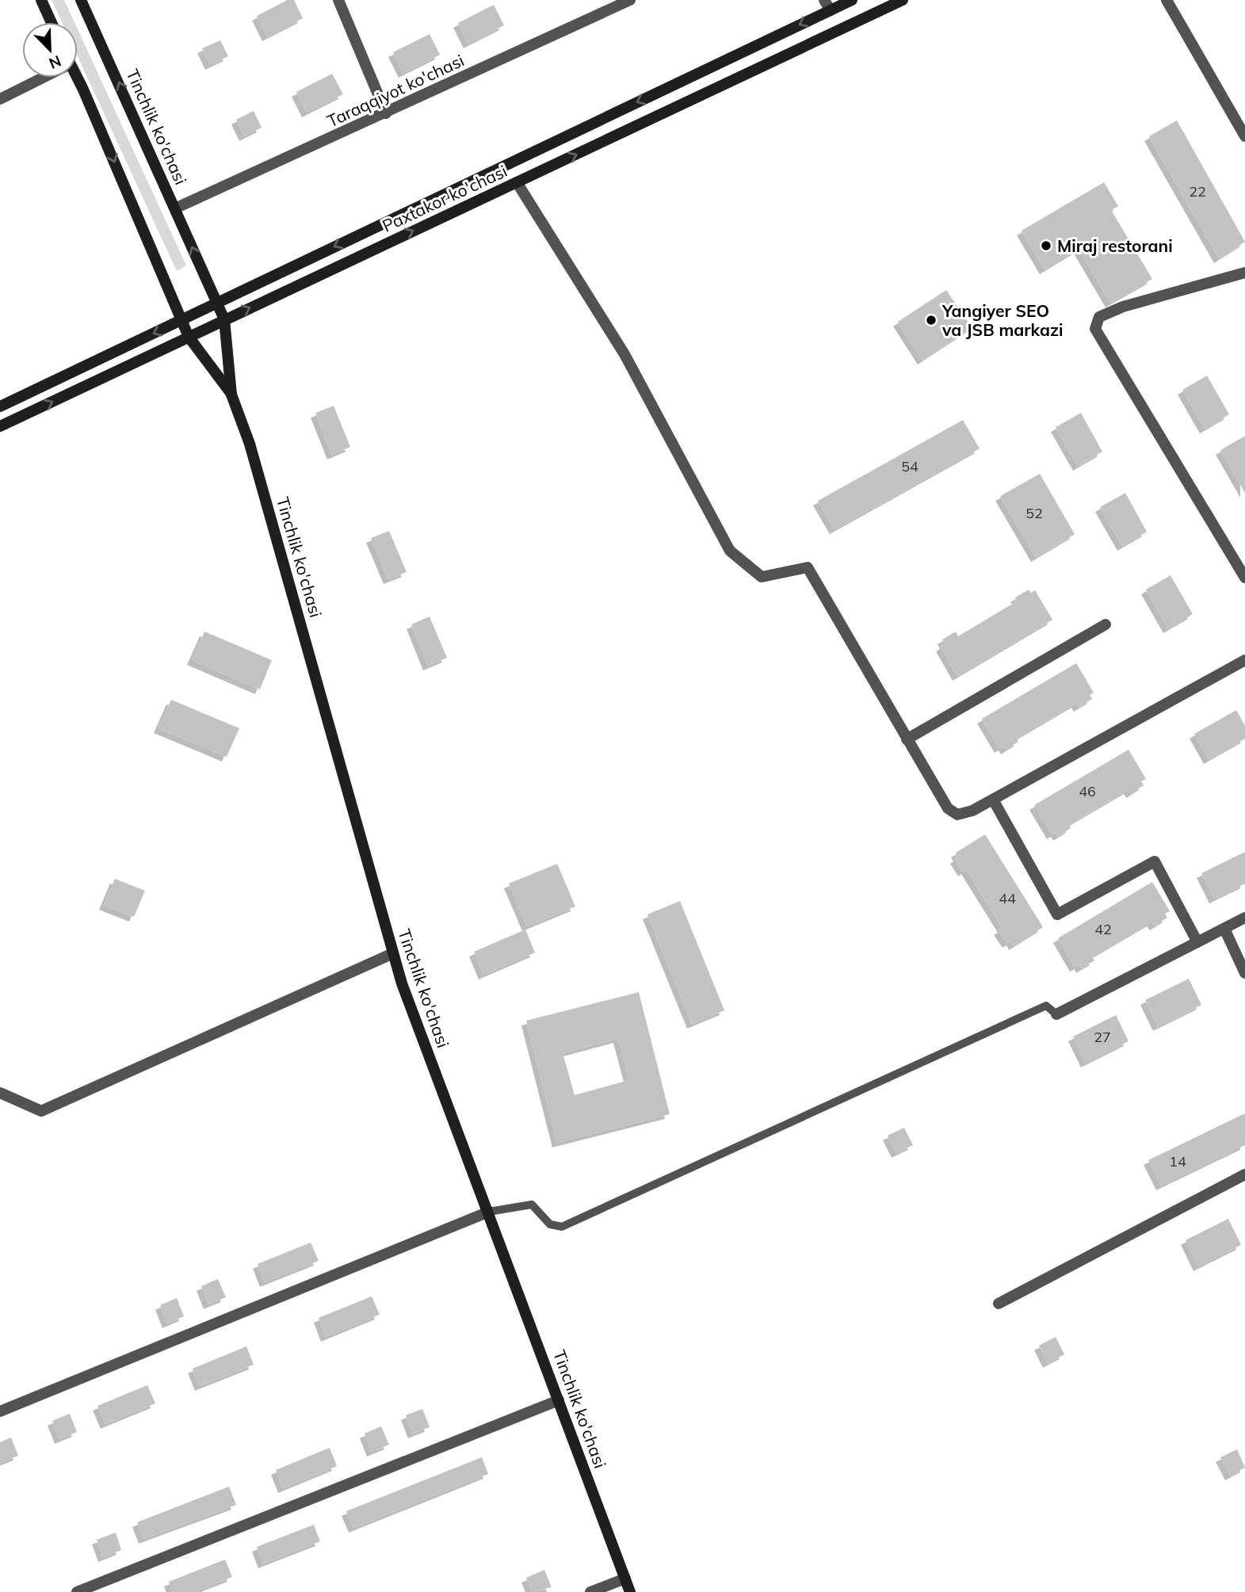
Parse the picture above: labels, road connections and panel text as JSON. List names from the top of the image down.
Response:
{
  "streets": {
    "main road": ["Tinchlik ko'chasi", "Paxtakor ko'chasi"],
    "street": ["Taraqqiyot ko'chasi"]
  },
  "crossings": [
    ["Taraqqiyot ko'chasi", "Tinchlik ko'chasi"],
    ["Tinchlik ko'chasi", "Paxtakor ko'chasi"]
  ],
  "places": ["Miraj restorani", "Yangiyer SEO va JSB markazi"],
  "house_numbers": [
    "22",
    "54",
    "52",
    "46",
    "44",
    "42",
    "27",
    "14"
  ],
  "north": "bottom right"
}
